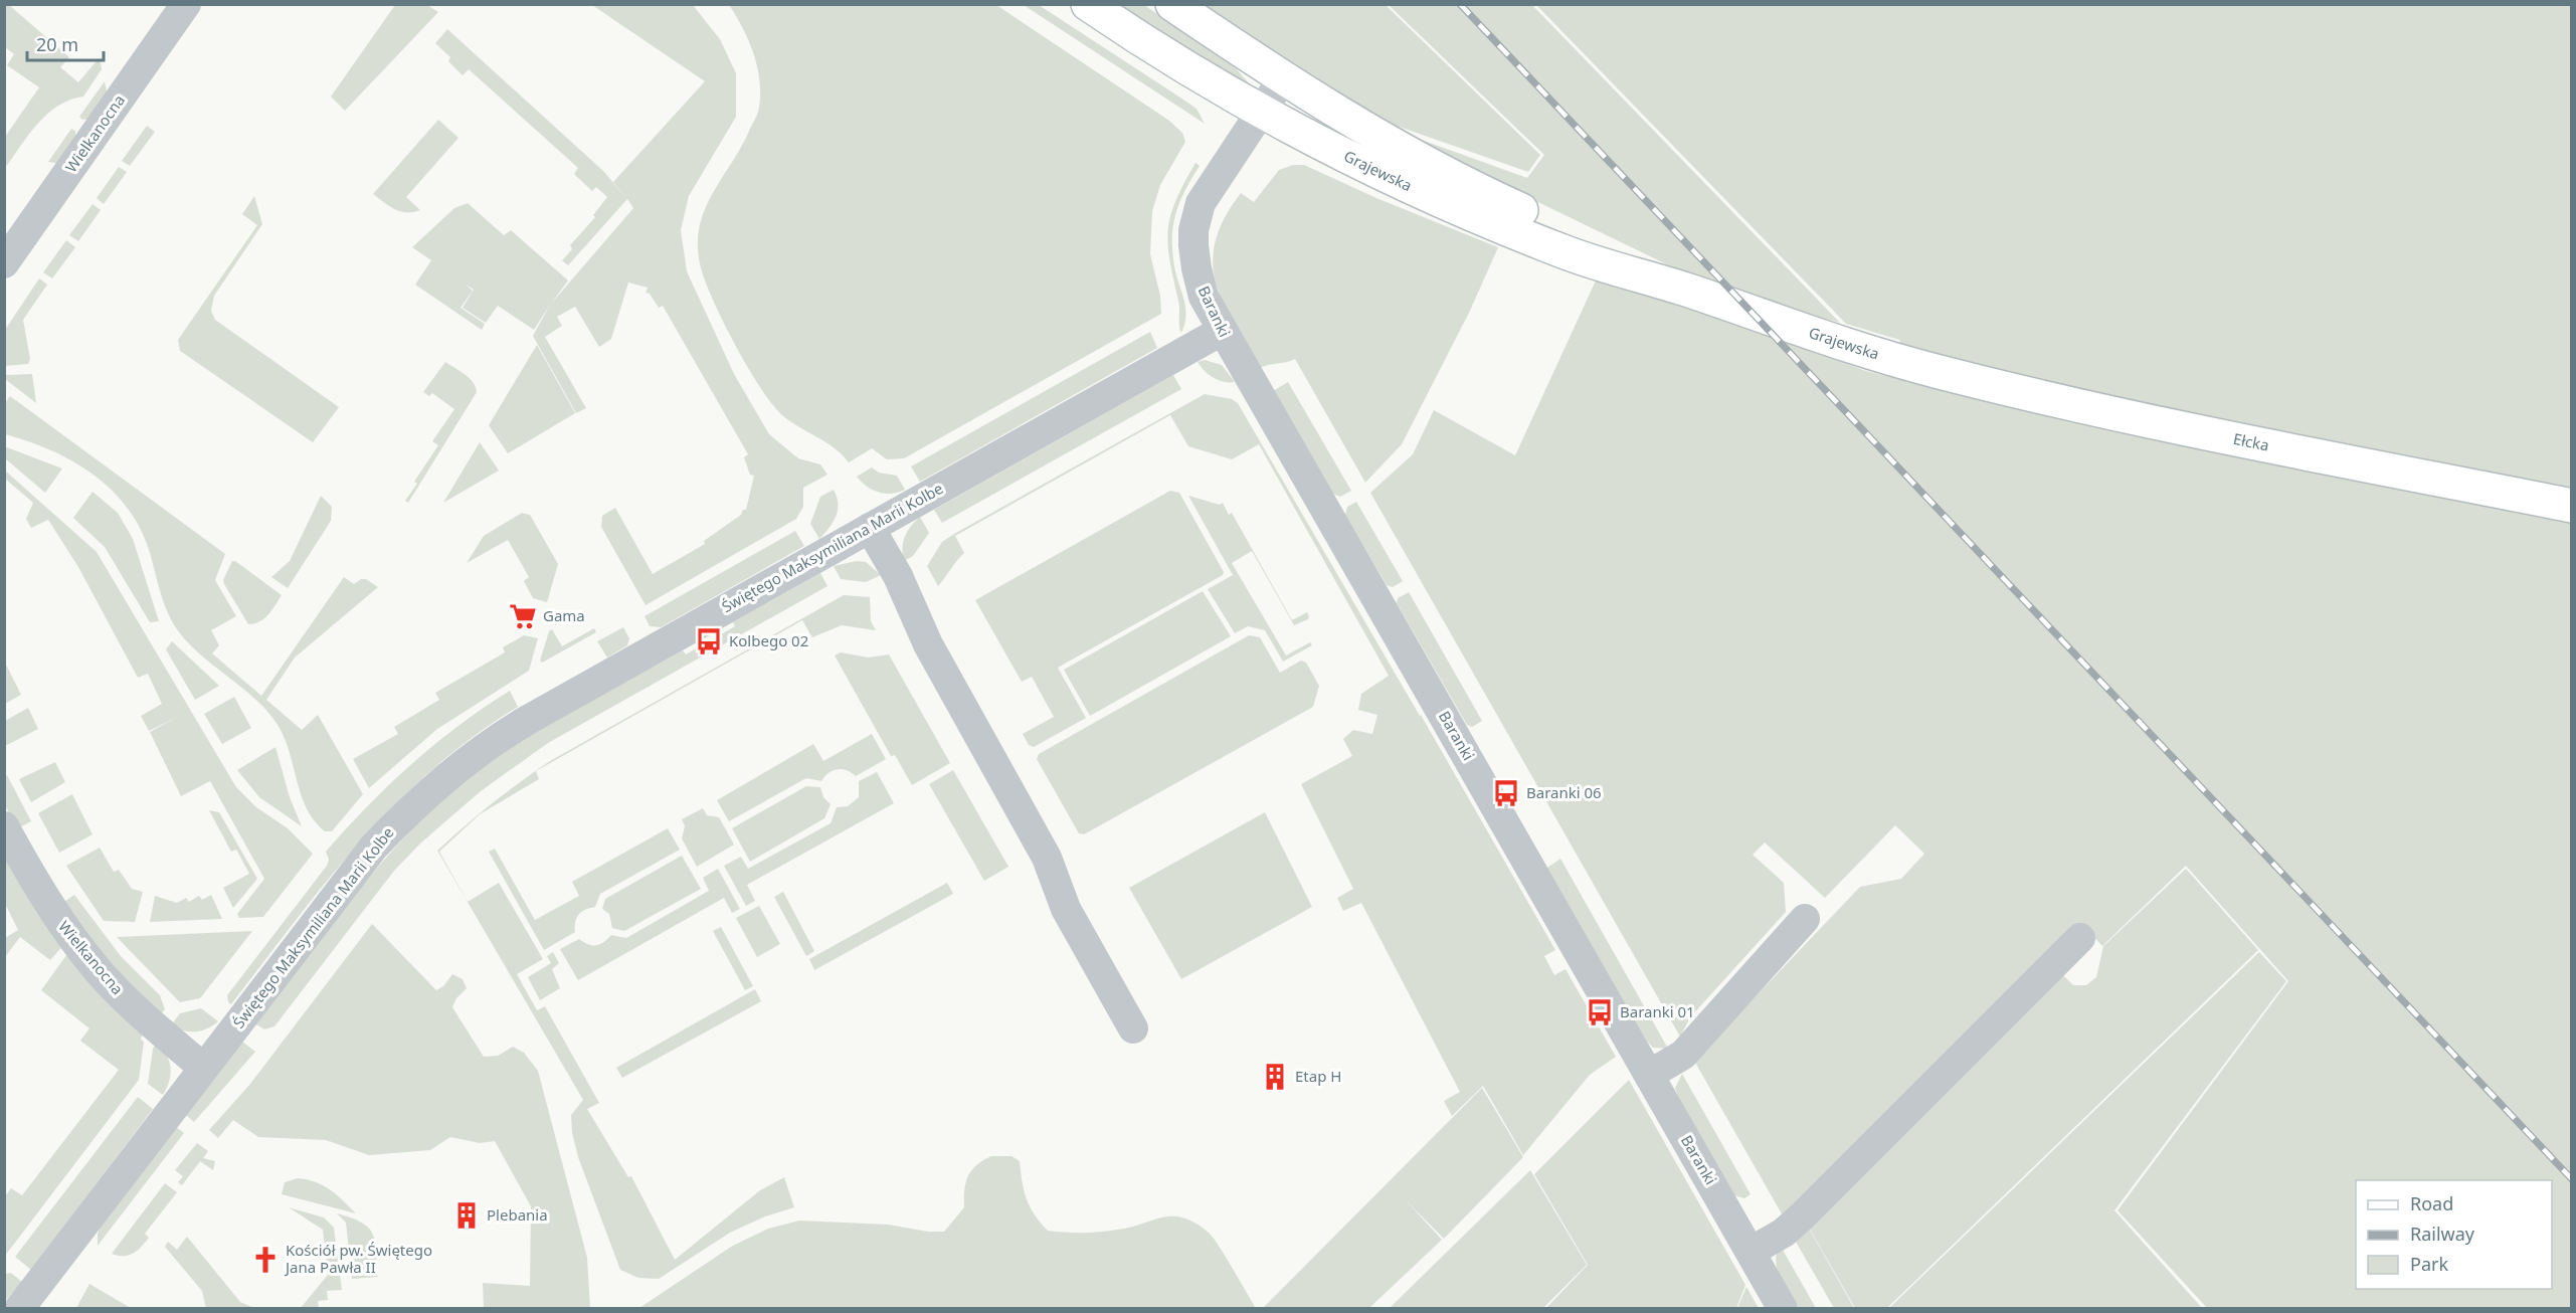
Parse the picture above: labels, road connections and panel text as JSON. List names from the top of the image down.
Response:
{
  "streets": {
    "main road": ["Grajewska", "Ełcka"],
    "street": ["Wielkanocna", "Baranki", "Świętego Maksymiliana Marii Kolbe"]
  },
  "crossings": [
    ["Wielkanocna", "Świętego Maksymiliana Marii Kolbe"],
    ["Grajewska", "Baranki"],
    ["Grajewska", "Ełcka"],
    ["Baranki", "Świętego Maksymiliana Marii Kolbe"]
  ],
  "places": {
    "supermarket": ["Gama"],
    "bus stop": ["Kolbego 02", "Baranki 06", "Baranki 01"],
    "building": ["Etap H", "Plebania"],
    "church": ["Kościół pw. Świętego Jana Pawła II"]
  },
  "legend": ["Road", "Railway", "Park"],
  "scale_bar": "20 m"
}
